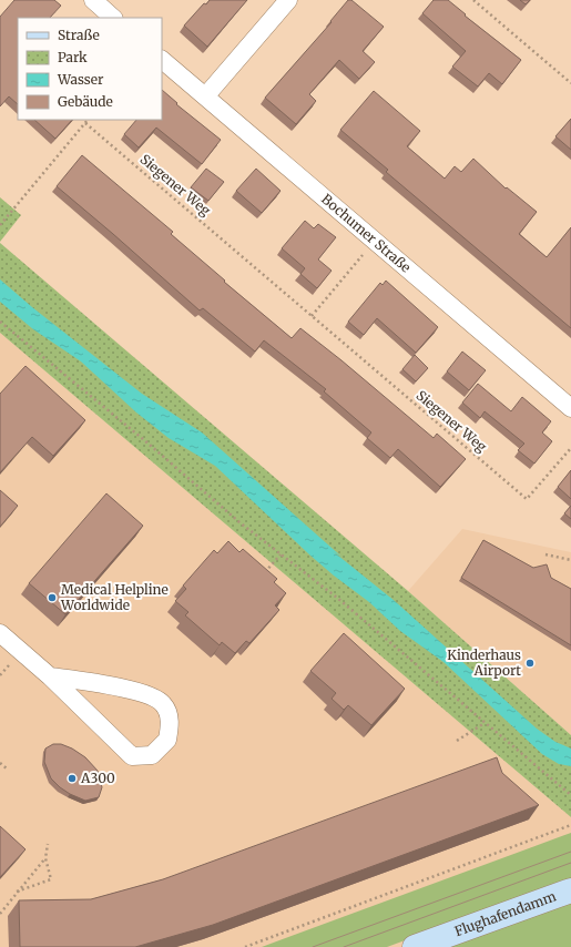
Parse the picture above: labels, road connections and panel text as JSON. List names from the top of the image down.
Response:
{
  "streets": {
    "main road": ["Flughafendamm"],
    "street": ["Bochumer Straße"],
    "path": ["Siegener Weg"]
  },
  "places": ["Medical Helpline Worldwide", "Kinderhaus Airport", "A300"],
  "legend": [
    "Straße",
    "Park",
    "Wasser",
    "Gebäude"
  ]
}
